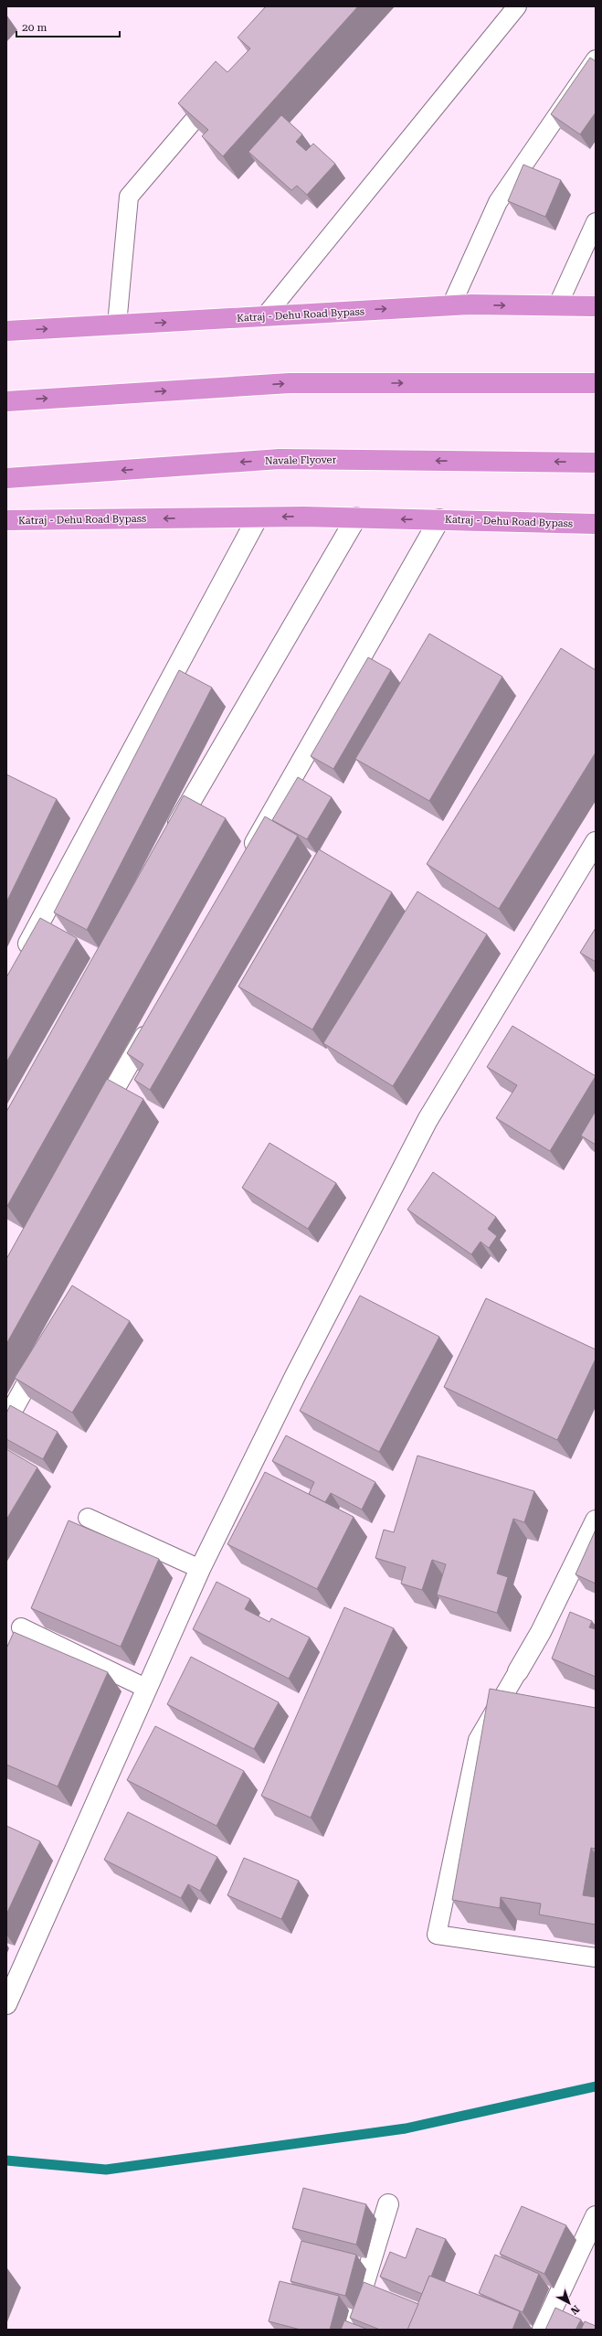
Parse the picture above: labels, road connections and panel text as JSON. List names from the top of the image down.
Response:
{
  "streets": {
    "highway": ["Katraj - Dehu Road Bypass", "Navale Flyover"]
  },
  "scale_bar": "20 m",
  "north": "bottom right"
}
